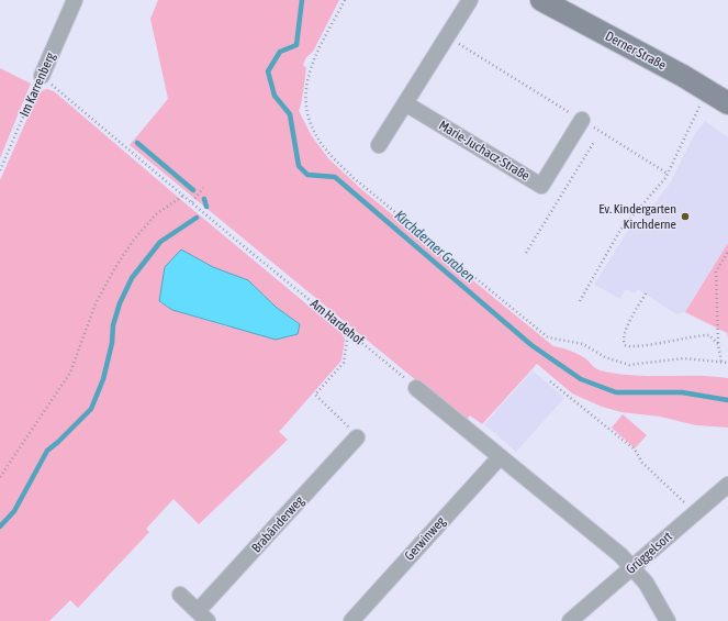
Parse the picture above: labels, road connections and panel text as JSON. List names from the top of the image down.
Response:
{
  "streets": {
    "main road": ["Derner Straße"],
    "street": [
      "Im Karrenberg",
      "Marie-Juchacz-Straße",
      "Brabänderweg",
      "Gerwinweg",
      "Grüggelsort"
    ],
    "path": ["Am Hardehof"]
  },
  "crossings": [
    ["Im Karrenberg", "Am Hardehof"]
  ],
  "water": ["Kirchderner Graben"],
  "places": ["Ev. Kindergarten Kirchderne"]
}
